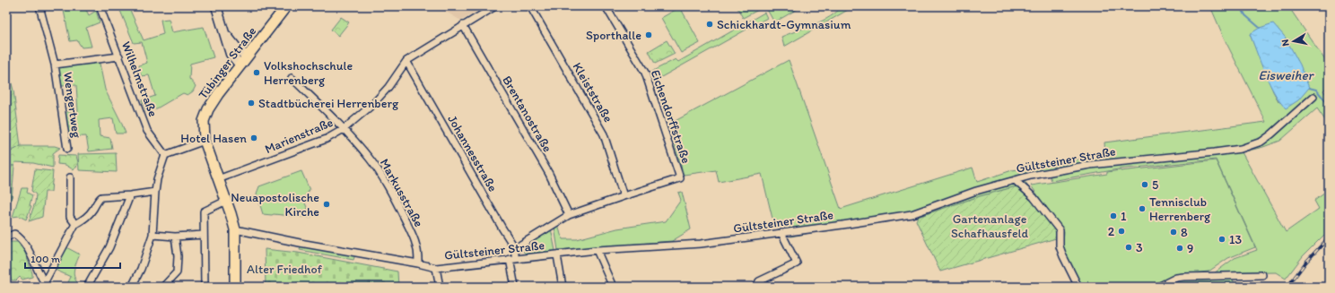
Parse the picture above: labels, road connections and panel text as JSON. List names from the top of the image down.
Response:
{
  "streets": {
    "main road": ["Tübinger Straße"],
    "street": [
      "Wilhelmstraße",
      "Kleiststraße",
      "Wengertweg",
      "Brentanostraße",
      "Eichendorffstraße",
      "Marienstraße",
      "Johannesstraße",
      "Gültsteiner Straße",
      "Markusstraße"
    ]
  },
  "crossings": [
    ["Tübinger Straße", "Marienstraße"],
    ["Tübinger Straße", "Gültsteiner Straße"],
    ["Wilhelmstraße", "Wengertweg"],
    ["Kleiststraße", "Eichendorffstraße"],
    ["Brentanostraße", "Marienstraße"],
    ["Marienstraße", "Johannesstraße"],
    ["Marienstraße", "Markusstraße"],
    ["Gültsteiner Straße", "Markusstraße"]
  ],
  "water": ["Eisweiher"],
  "parks": ["Gartenanlage Schafhausfeld", "Alter Friedhof"],
  "places": [
    "Schickhardt-Gymnasium",
    "Sporthalle",
    "Volkshochschule Herrenberg",
    "Stadtbücherei Herrenberg",
    "Hotel Hasen",
    "5",
    "Neuapostolische Kirche",
    "Tennisclub Herrenberg",
    "1",
    "2",
    "8",
    "13",
    "3",
    "9"
  ],
  "scale_bar": "100 m",
  "north": "left"
}
